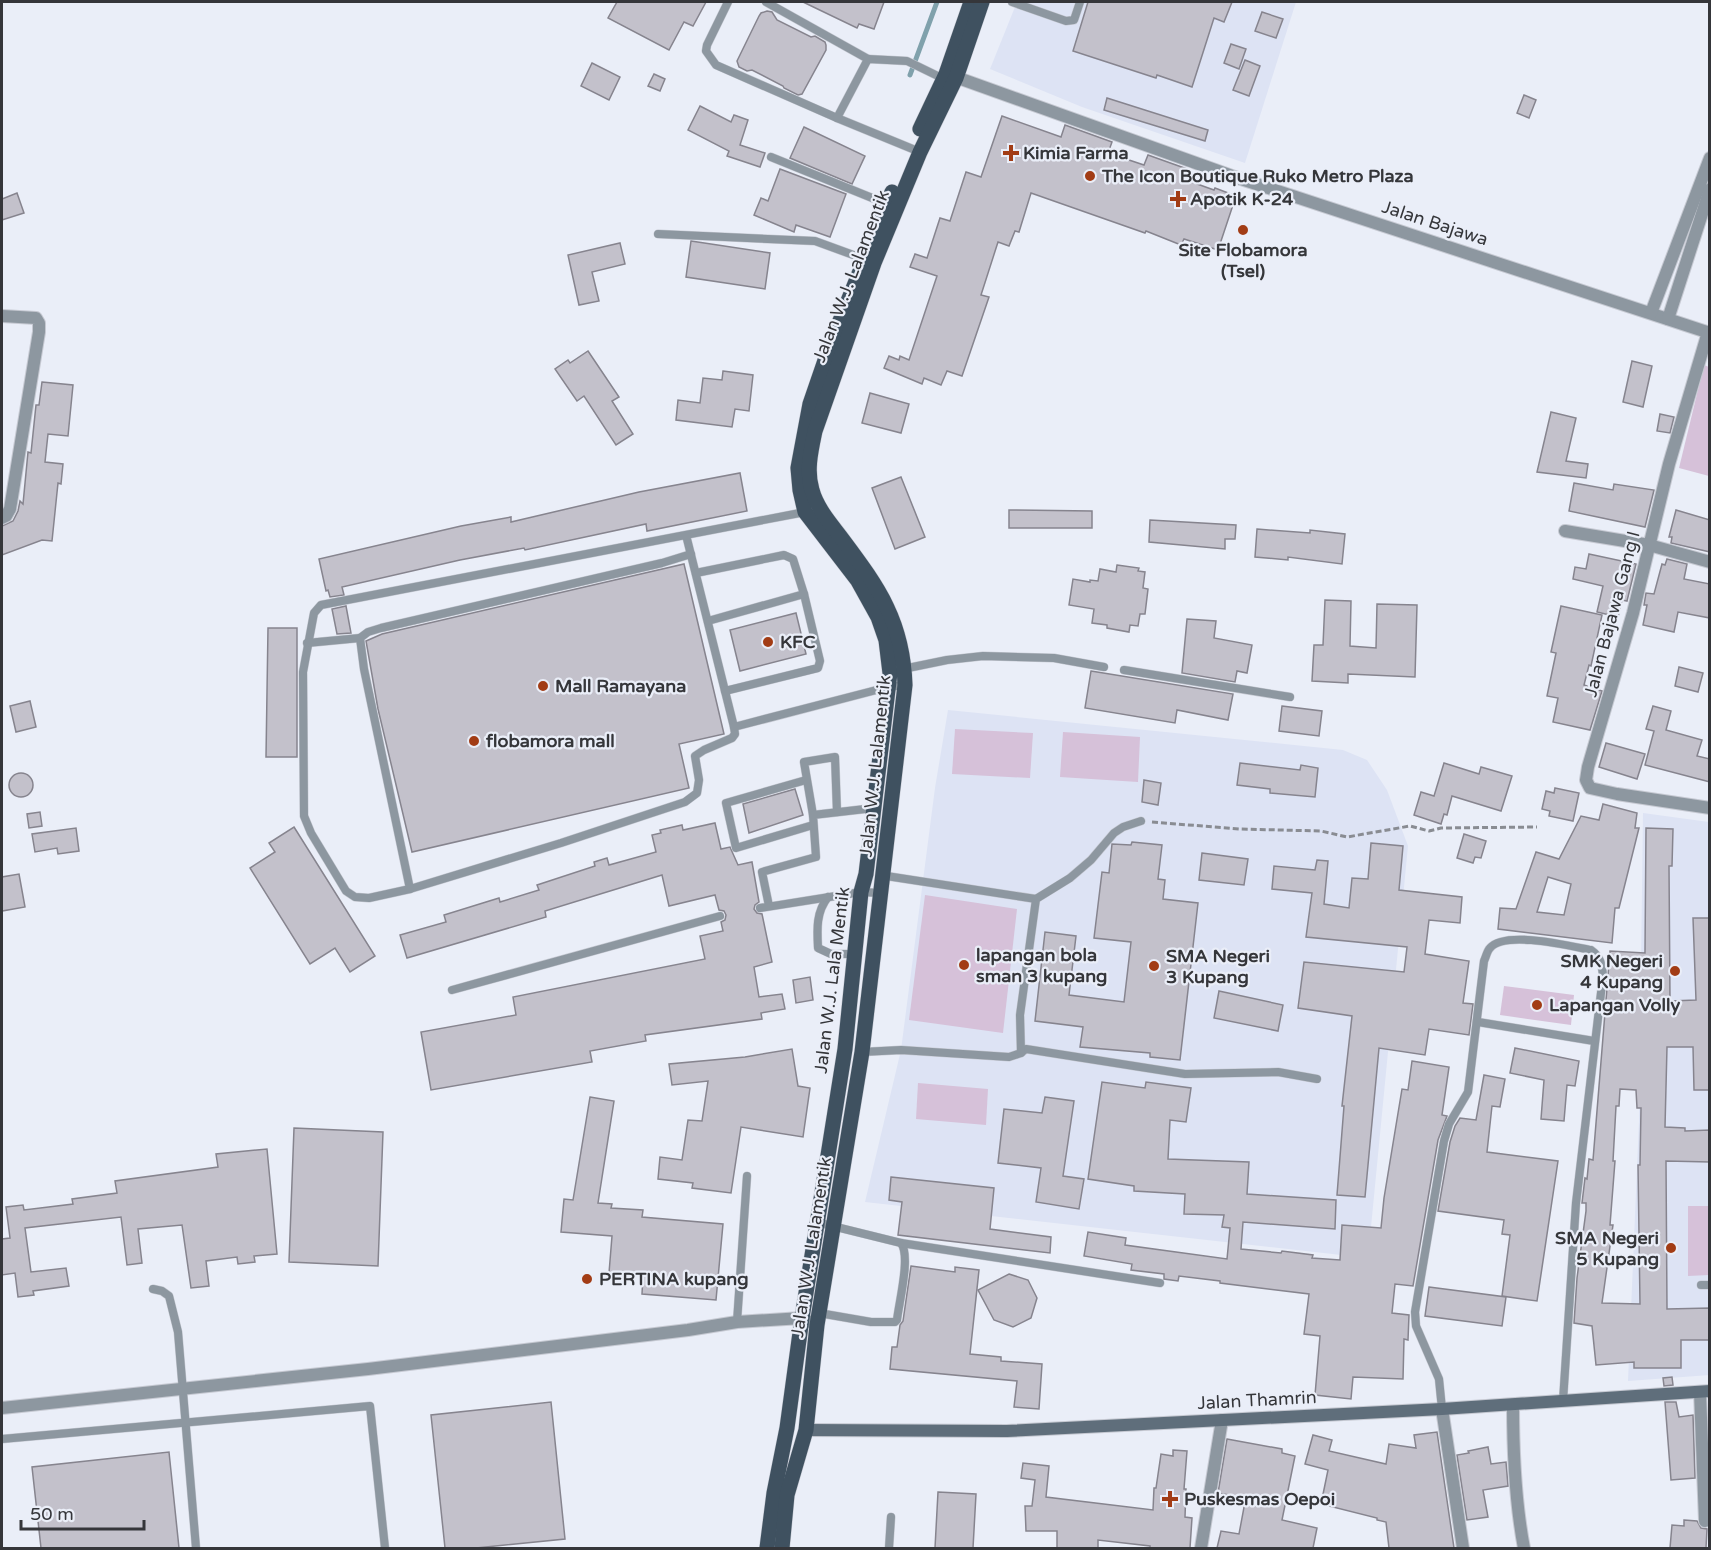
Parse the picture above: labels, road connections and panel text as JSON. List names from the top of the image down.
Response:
{
  "streets": {
    "main road": ["Jalan W.J. Lalamentik", "Jalan W.J. Lala Mentik", "Jalan Thamrin"],
    "street": ["Jalan Bajawa", "Jalan Bajawa Gang I"]
  },
  "crossings": [
    ["Jalan Bajawa", "Jalan W.J. Lalamentik"],
    ["Jalan Bajawa", "Jalan Bajawa Gang I"],
    ["Jalan W.J. Lalamentik", "Jalan W.J. Lala Mentik"],
    ["Jalan W.J. Lalamentik", "Jalan Thamrin"]
  ],
  "places": {
    "health": ["Kimia Farma", "Apotik K-24", "Puskesmas Oepoi"],
    "other": [
      "The Icon Boutique Ruko Metro Plaza",
      "Site Flobamora (Tsel)",
      "KFC",
      "Mall Ramayana",
      "flobamora mall",
      "lapangan bola sman 3 kupang",
      "SMA Negeri 3 Kupang",
      "SMK Negeri 4 Kupang",
      "Lapangan Volly",
      "SMA Negeri 5 Kupang",
      "PERTINA kupang"
    ]
  },
  "scale_bar": "50 m"
}
